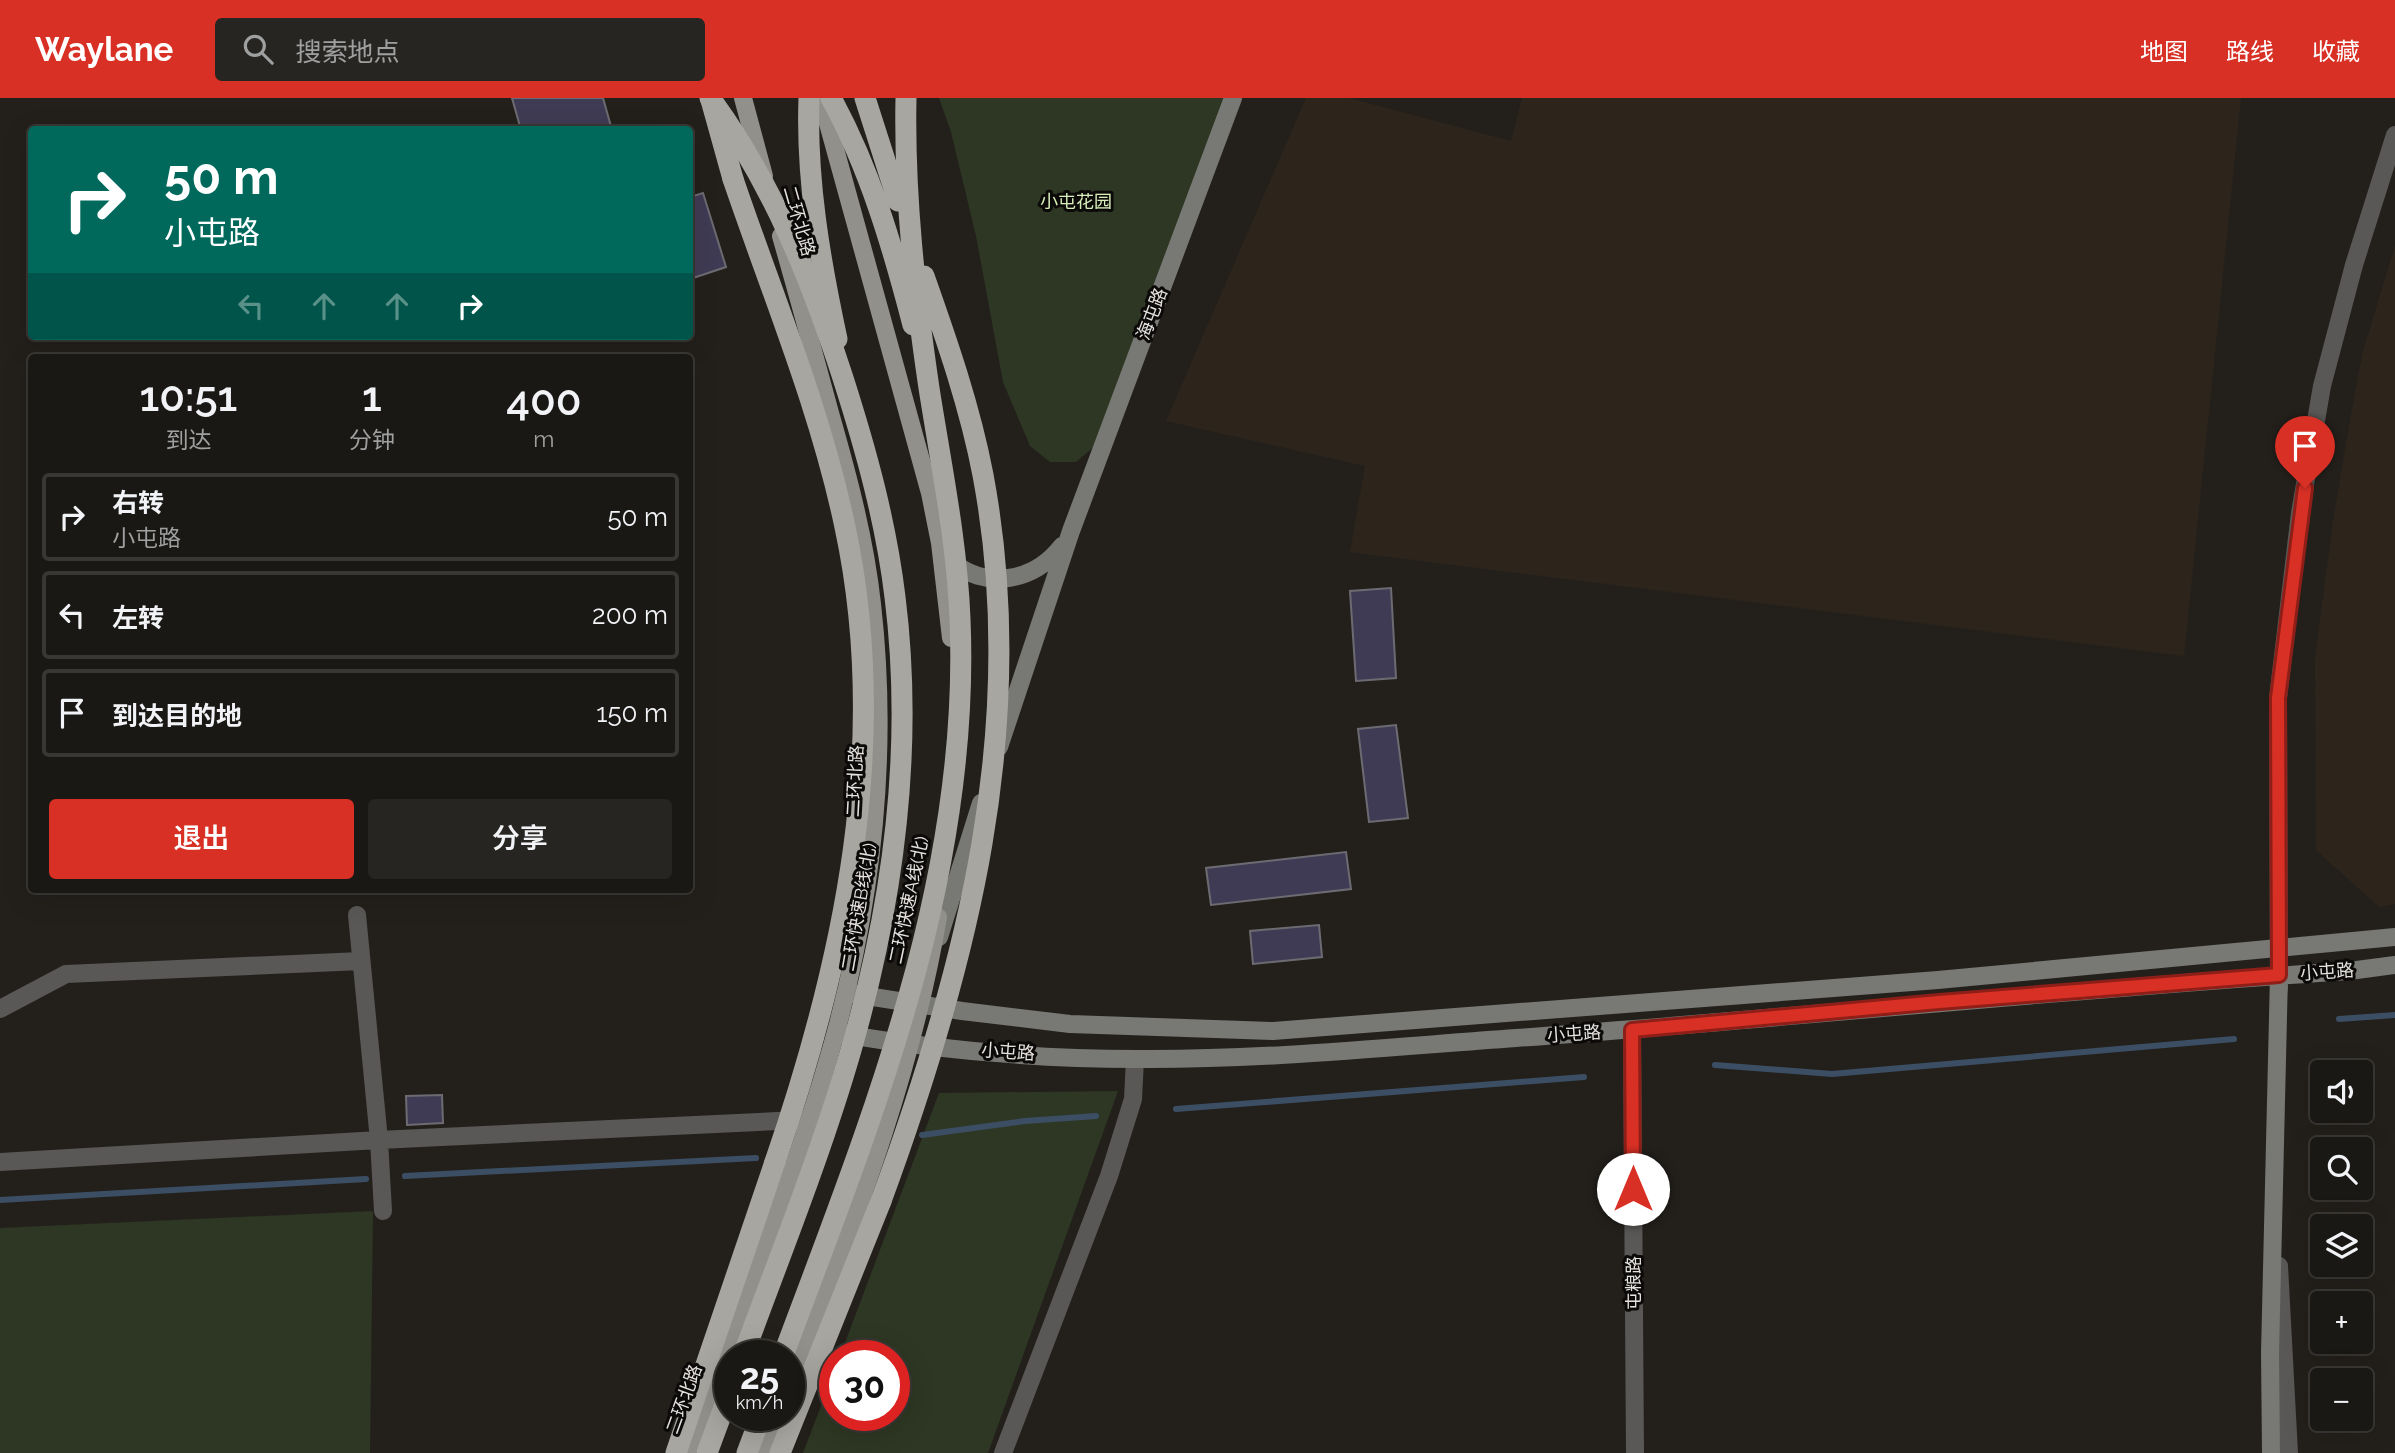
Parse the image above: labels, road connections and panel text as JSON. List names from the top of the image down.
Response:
{
  "streets": {
    "highway": ["二环快速A线(北)", "二环快速B线(北)"],
    "main road": ["二环北路"],
    "street": ["海屯路", "小屯路", "屯粮路"]
  },
  "crossings": [
    ["二环北路", "小屯路"],
    ["小屯路", "屯粮路"]
  ],
  "parks": ["小屯花园"],
  "page": {
    "header": "Waylane",
    "search": "搜索地点",
    "nav": ["地图", "路线", "收藏"],
    "turn": ["50 m", "小屯路"],
    "eta": [
      "10:51",
      "到达",
      "1",
      "分钟",
      "400",
      "m"
    ],
    "list": [
      {
        "name": "右转",
        "note": "小屯路",
        "value": "50 m"
      },
      {
        "name": "左转",
        "value": "200 m"
      },
      {
        "name": "到达目的地",
        "value": "150 m"
      }
    ],
    "buttons": ["退出", "分享"],
    "map_buttons": ["+", "−"],
    "speed": "25 km/h",
    "limit": "30"
  }
}
